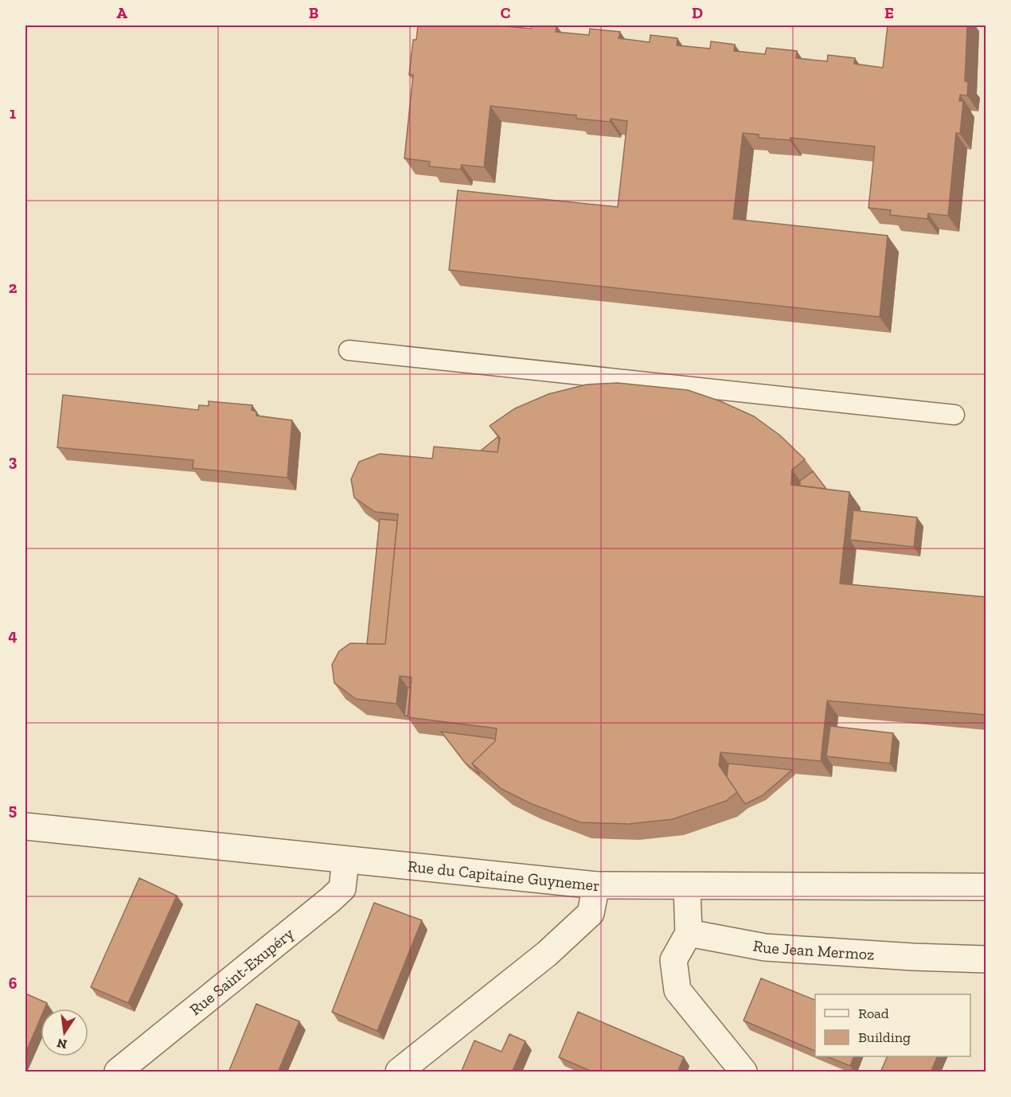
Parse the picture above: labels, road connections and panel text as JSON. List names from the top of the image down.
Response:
{
  "streets": {
    "street": ["Rue du Capitaine Guynemer", "Rue Jean Mermoz", "Rue Saint-Exupéry"]
  },
  "crossings": [
    ["Rue du Capitaine Guynemer", "Rue Saint-Exupéry"]
  ],
  "legend": ["Road", "Building"],
  "north": "bottom",
  "grid": {
    "columns": [
      "A",
      "B",
      "C",
      "D",
      "E"
    ],
    "rows": [
      "1",
      "2",
      "3",
      "4",
      "5",
      "6"
    ]
  }
}
